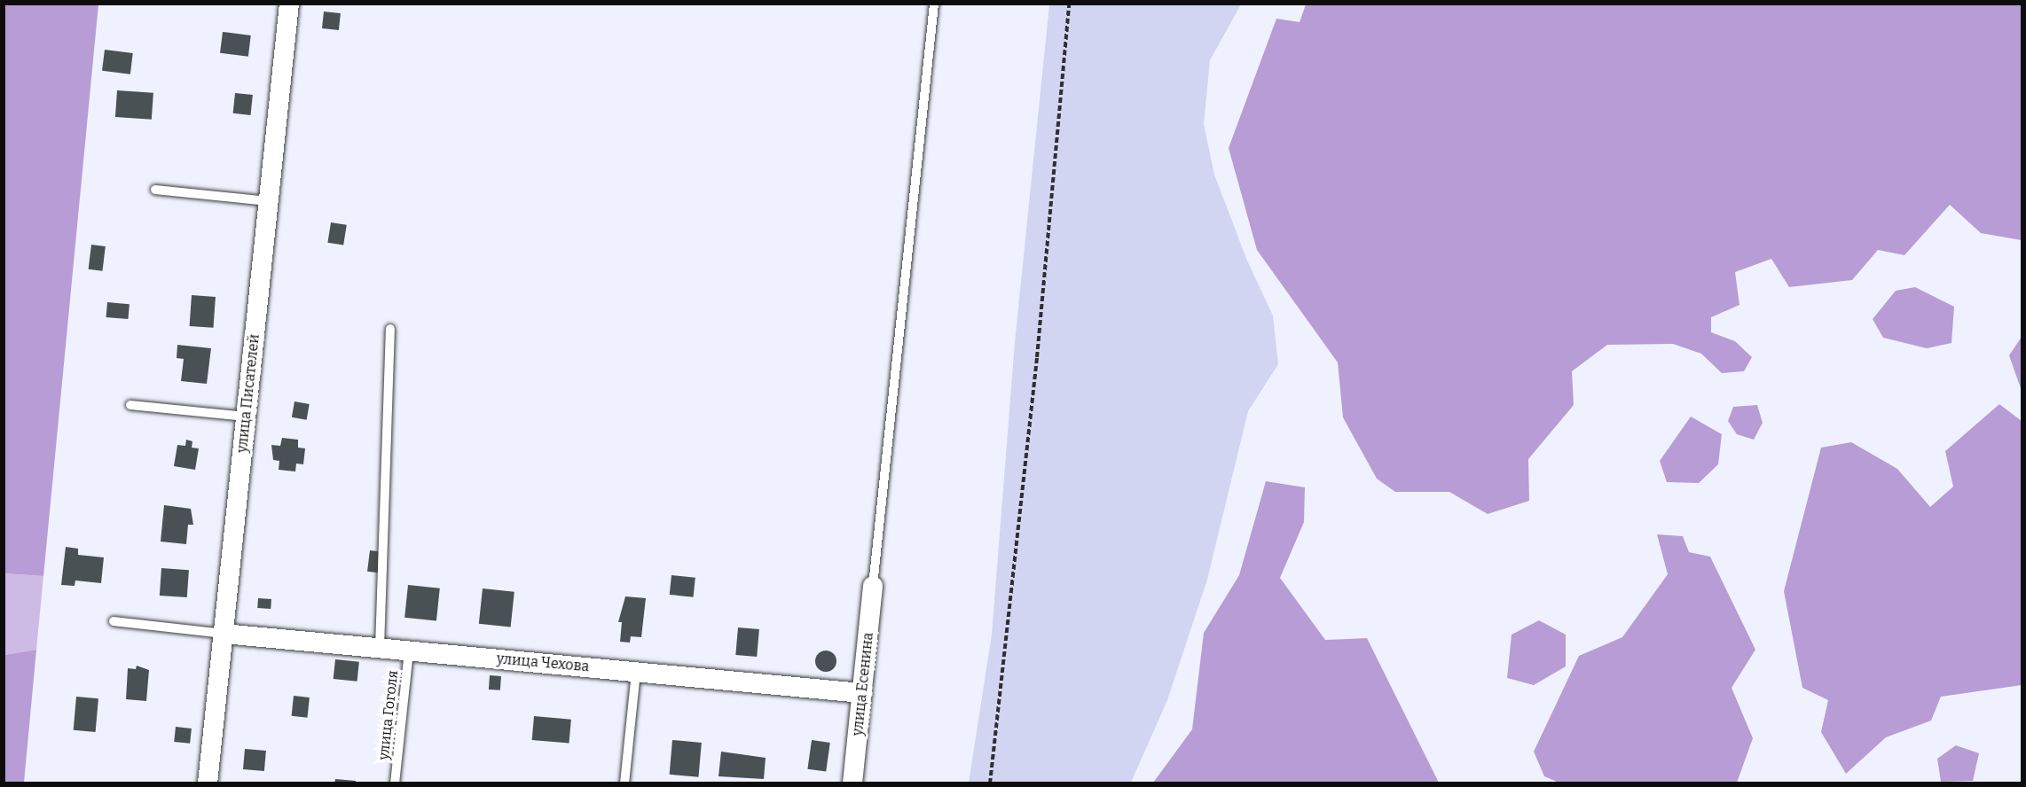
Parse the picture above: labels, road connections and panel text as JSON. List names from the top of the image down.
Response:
{
  "streets": {
    "street": ["улица Писателей", "улица Чехова", "улица Есенина"],
    "lane": ["улица Гоголя"]
  },
  "crossings": [
    ["улица Писателей", "улица Чехова"],
    ["улица Чехова", "улица Есенина"],
    ["улица Чехова", "улица Гоголя"]
  ]
}
